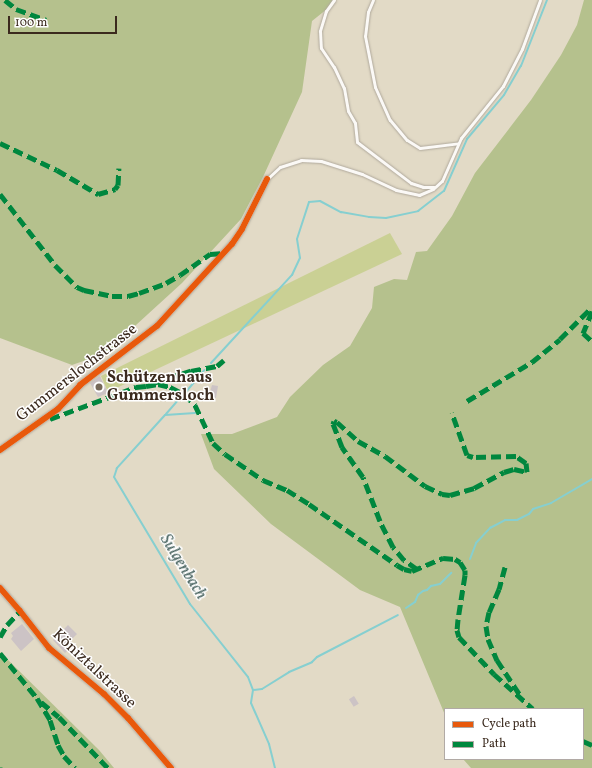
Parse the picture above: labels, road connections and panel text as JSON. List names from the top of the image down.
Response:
{
  "streets": {
    "street": ["Gummerslochstrasse", "Köniztalstrasse"]
  },
  "water": ["Sulgenbach"],
  "places": ["Schützenhaus Gummersloch"],
  "legend": ["Cycle path", "Path"],
  "scale_bar": "100 m"
}
